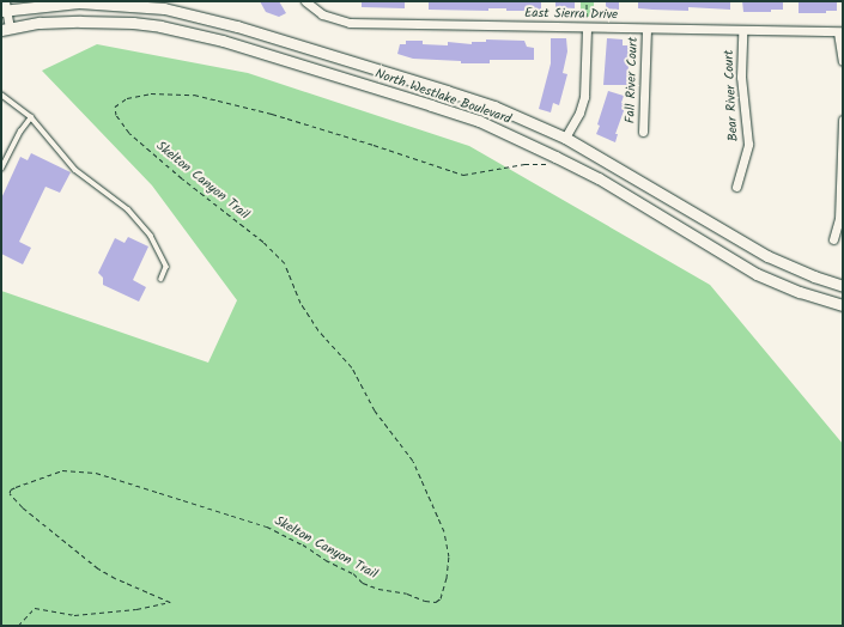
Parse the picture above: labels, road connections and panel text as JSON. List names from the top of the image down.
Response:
{
  "streets": {
    "main road": ["North Westlake Boulevard"],
    "street": ["East Sierra Drive", "Fall River Court", "Bear River Court"],
    "path": ["Skelton Canyon Trail"]
  },
  "crossings": [
    ["East Sierra Drive", "Fall River Court"],
    ["East Sierra Drive", "Bear River Court"],
    ["North Westlake Boulevard", "Skelton Canyon Trail"]
  ]
}
